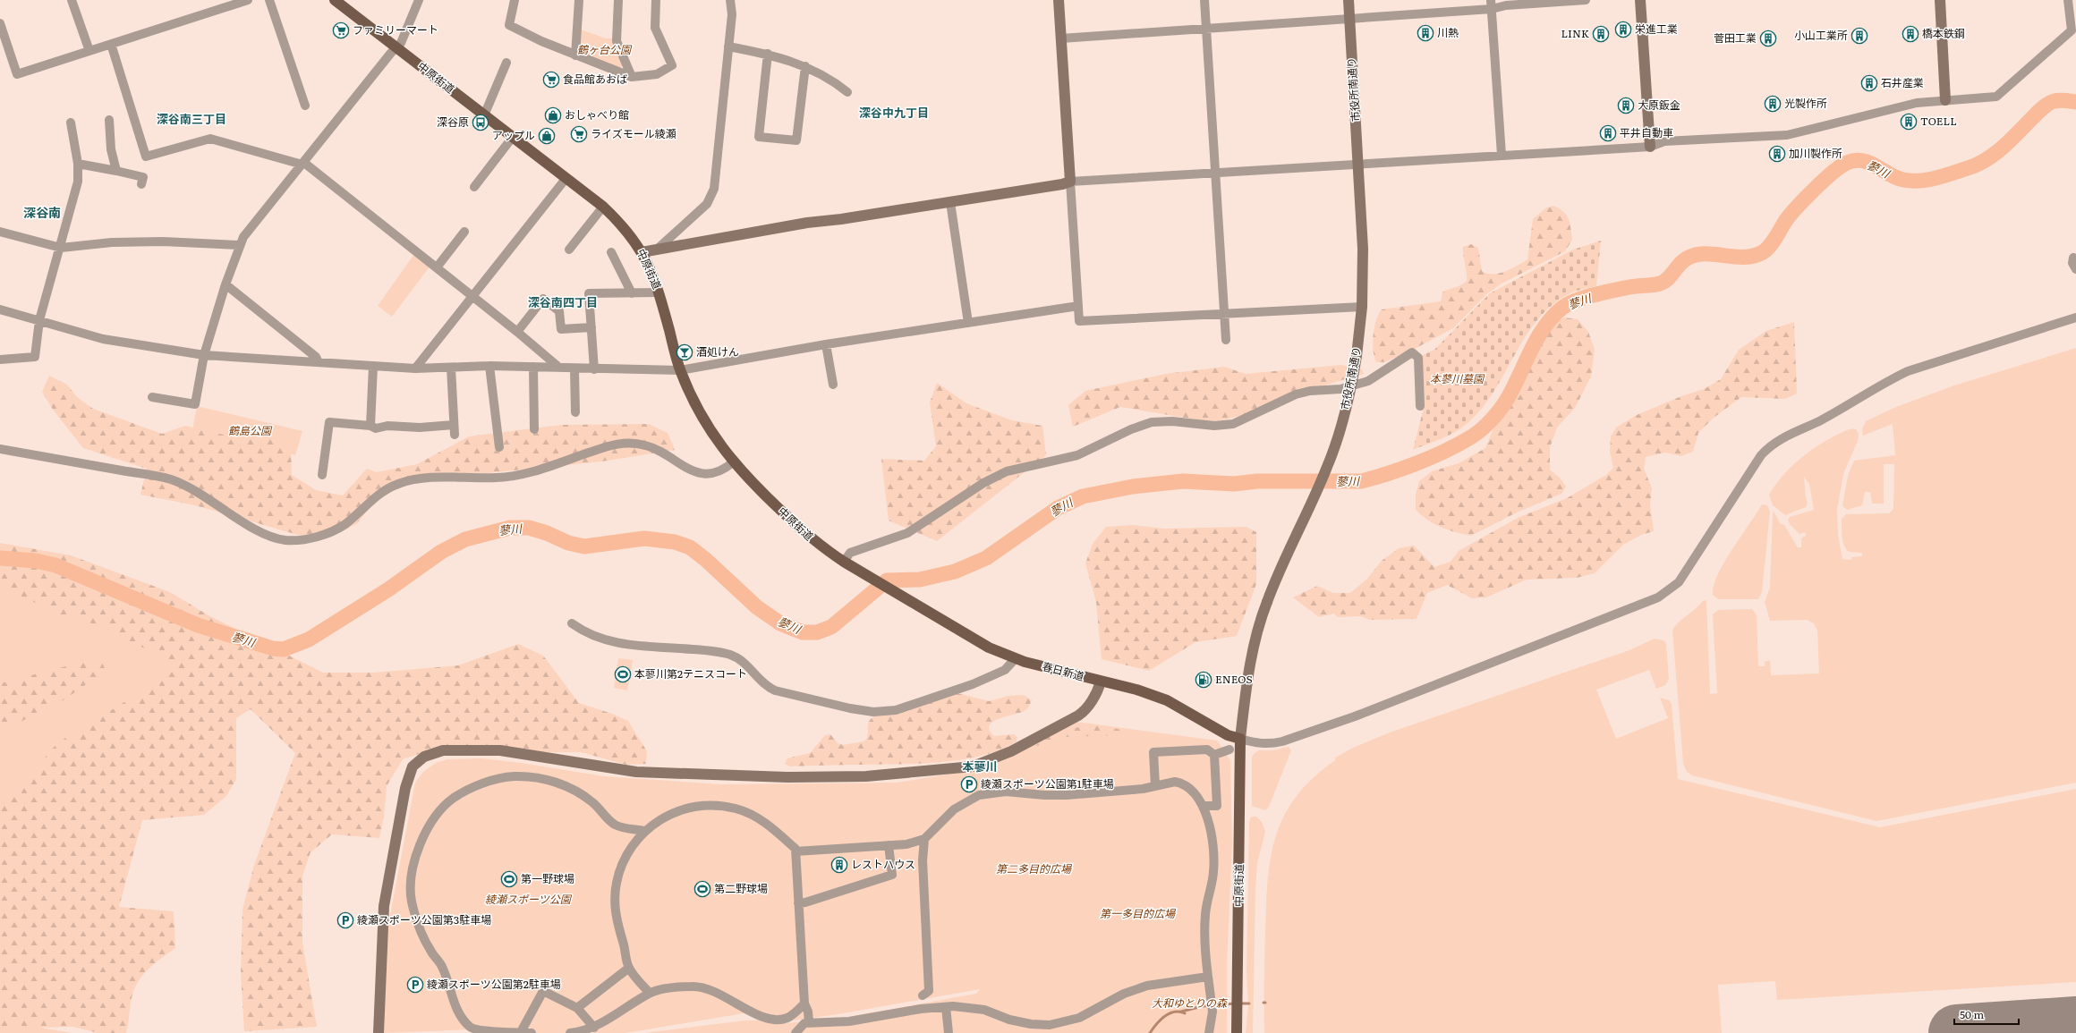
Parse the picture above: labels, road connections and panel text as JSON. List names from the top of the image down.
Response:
{
  "streets": {
    "main road": ["中原街道", "春日新道"],
    "street": ["市役所南通り"]
  },
  "crossings": [
    ["中原街道", "市役所南通り"],
    ["中原街道", "春日新道"],
    ["市役所南通り", "春日新道"]
  ],
  "districts": [
    "深谷中九丁目",
    "深谷南三丁目",
    "深谷南",
    "深谷南四丁目",
    "本蓼川"
  ],
  "water": ["蓼川"],
  "parks": [
    "鶴ヶ台公園",
    "本蓼川墓園",
    "鶴島公園",
    "第二多目的広場",
    "綾瀬スポーツ公園",
    "第一多目的広場",
    "大和ゆとりの森"
  ],
  "places": {
    "building": [
      "栄進工業",
      "川熱",
      "LINK",
      "橋本鉄鋼",
      "小山工業所",
      "菅田工業",
      "石井産業",
      "光製作所",
      "大原鈑金",
      "TOELL",
      "平井自動車",
      "加川製作所",
      "レストハウス"
    ],
    "supermarket": ["ファミリーマート", "食品館あおば", "ライズモール綾瀬"],
    "shop": ["おしゃべり館", "アップル"],
    "bus stop": ["深谷原"],
    "bar": ["酒処けん"],
    "sports": ["本蓼川第2テニスコート", "第一野球場", "第二野球場"],
    "fuel station": ["ENEOS"],
    "parking": ["綾瀬スポーツ公園第1駐車場", "綾瀬スポーツ公園第3駐車場", "綾瀬スポーツ公園第2駐車場"]
  },
  "scale_bar": "50 m"
}
